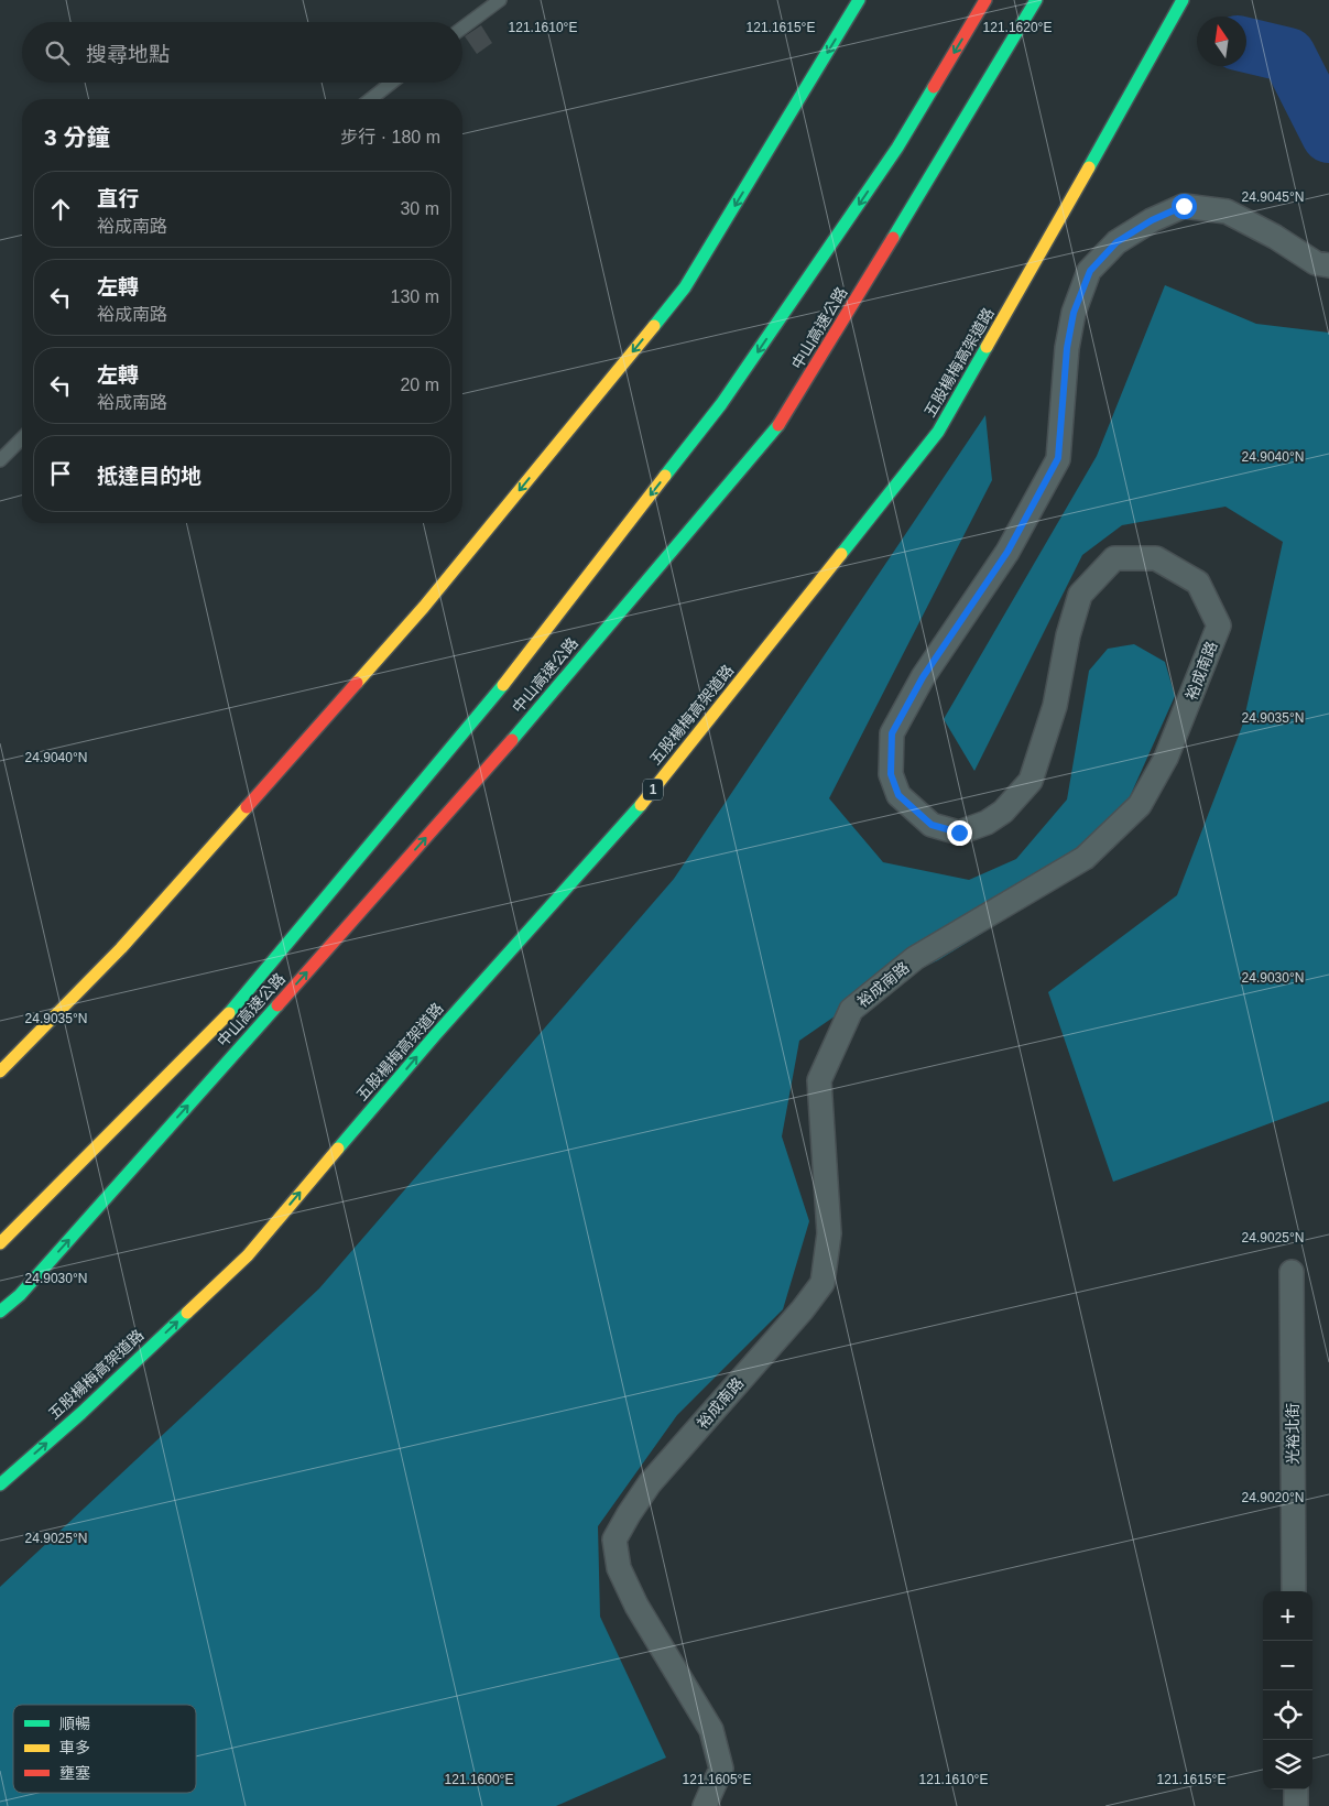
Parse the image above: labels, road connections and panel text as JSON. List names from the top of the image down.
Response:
{
  "streets": {
    "highway": ["中山高速公路", "五股楊梅高架道路", "1"],
    "street": ["裕成南路", "光裕北街"]
  },
  "one_way": ["五股楊梅高架道路"],
  "legend": ["順暢", "車多", "壅塞"],
  "north": "top",
  "page": {
    "search": "搜尋地點",
    "heading": ["3 分鐘", "步行 · 180 m"],
    "list": [
      ["直行", "裕成南路", "30 m"],
      ["左轉", "裕成南路", "130 m"],
      ["左轉", "裕成南路", "20 m"],
      "抵達目的地"
    ],
    "map_buttons": ["+", "−"]
  },
  "coordinates": [
    "121.1610°E",
    "121.1615°E",
    "121.1620°E",
    "24.9045°N",
    "24.9040°N",
    "24.9035°N",
    "24.9030°N",
    "24.9025°N",
    "24.9020°N",
    "121.1600°E",
    "121.1605°E"
  ]
}
